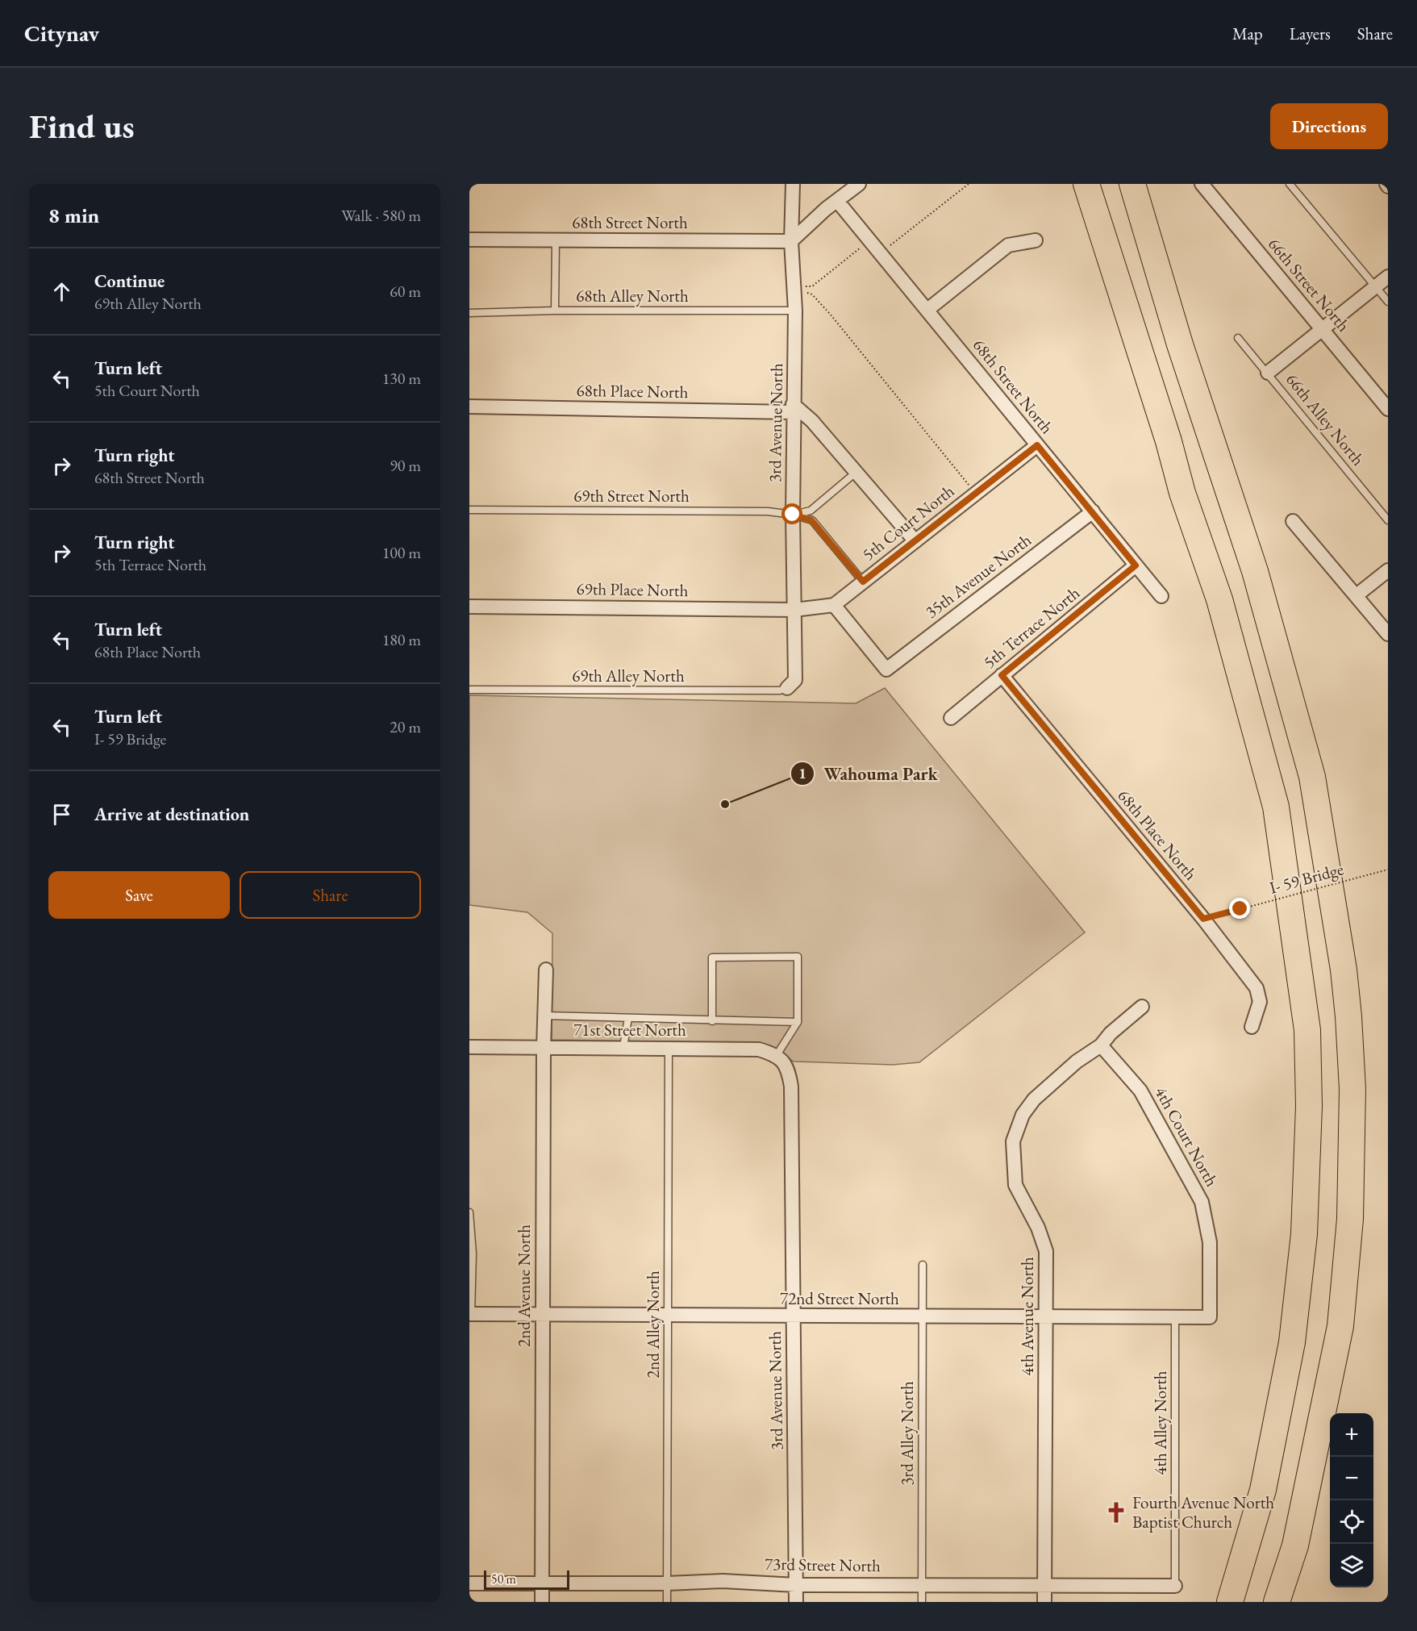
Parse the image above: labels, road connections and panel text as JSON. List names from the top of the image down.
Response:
{
  "streets": {
    "street": [
      "68th Street North",
      "66th Street North",
      "68th Place North",
      "3rd Avenue North",
      "5th Court North",
      "35th Avenue North",
      "69th Place North",
      "5th Terrace North",
      "71st Street North",
      "4th Court North",
      "2nd Avenue North",
      "72nd Street North",
      "4th Avenue North",
      "73rd Street North"
    ],
    "lane": [
      "68th Alley North",
      "66th Alley North",
      "69th Street North",
      "69th Alley North",
      "2nd Alley North",
      "4th Alley North",
      "3rd Alley North"
    ],
    "path": ["I- 59 Bridge"]
  },
  "crossings": [
    ["68th Street North", "3rd Avenue North"],
    ["68th Street North", "5th Court North"],
    ["68th Street North", "35th Avenue North"],
    ["68th Street North", "5th Terrace North"],
    ["68th Alley North", "3rd Avenue North"],
    ["68th Place North", "3rd Avenue North"],
    ["68th Place North", "5th Terrace North"],
    ["68th Place North", "I- 59 Bridge"],
    ["3rd Avenue North", "69th Street North"],
    ["3rd Avenue North", "69th Place North"],
    ["3rd Avenue North", "69th Alley North"],
    ["3rd Avenue North", "71st Street North"],
    ["3rd Avenue North", "72nd Street North"],
    ["3rd Avenue North", "73rd Street North"],
    ["5th Court North", "35th Avenue North"],
    ["71st Street North", "2nd Avenue North"],
    ["71st Street North", "2nd Alley North"],
    ["4th Court North", "72nd Street North"],
    ["4th Court North", "4th Avenue North"],
    ["2nd Avenue North", "72nd Street North"],
    ["2nd Avenue North", "73rd Street North"],
    ["72nd Street North", "4th Avenue North"],
    ["72nd Street North", "2nd Alley North"],
    ["72nd Street North", "4th Alley North"],
    ["72nd Street North", "3rd Alley North"],
    ["4th Avenue North", "73rd Street North"],
    ["2nd Alley North", "73rd Street North"],
    ["4th Alley North", "73rd Street North"],
    ["3rd Alley North", "73rd Street North"]
  ],
  "places": {
    "other": ["Wahouma Park"],
    "church": ["Fourth Avenue North Baptist Church"]
  },
  "scale_bar": "50 m",
  "page": {
    "header": "Citynav",
    "nav": ["Map", "Layers", "Share"],
    "buttons": [
      "Directions",
      ["Save", "Share"]
    ],
    "title": "Find us",
    "heading": ["8 min", "Walk · 580 m"],
    "list": [
      ["Continue", "69th Alley North", "60 m"],
      ["Turn left", "5th Court North", "130 m"],
      ["Turn right", "68th Street North", "90 m"],
      ["Turn right", "5th Terrace North", "100 m"],
      ["Turn left", "68th Place North", "180 m"],
      ["Turn left", "I- 59 Bridge", "20 m"],
      "Arrive at destination"
    ],
    "map_buttons": ["+", "−"],
    "scale": "50 m"
  }
}
